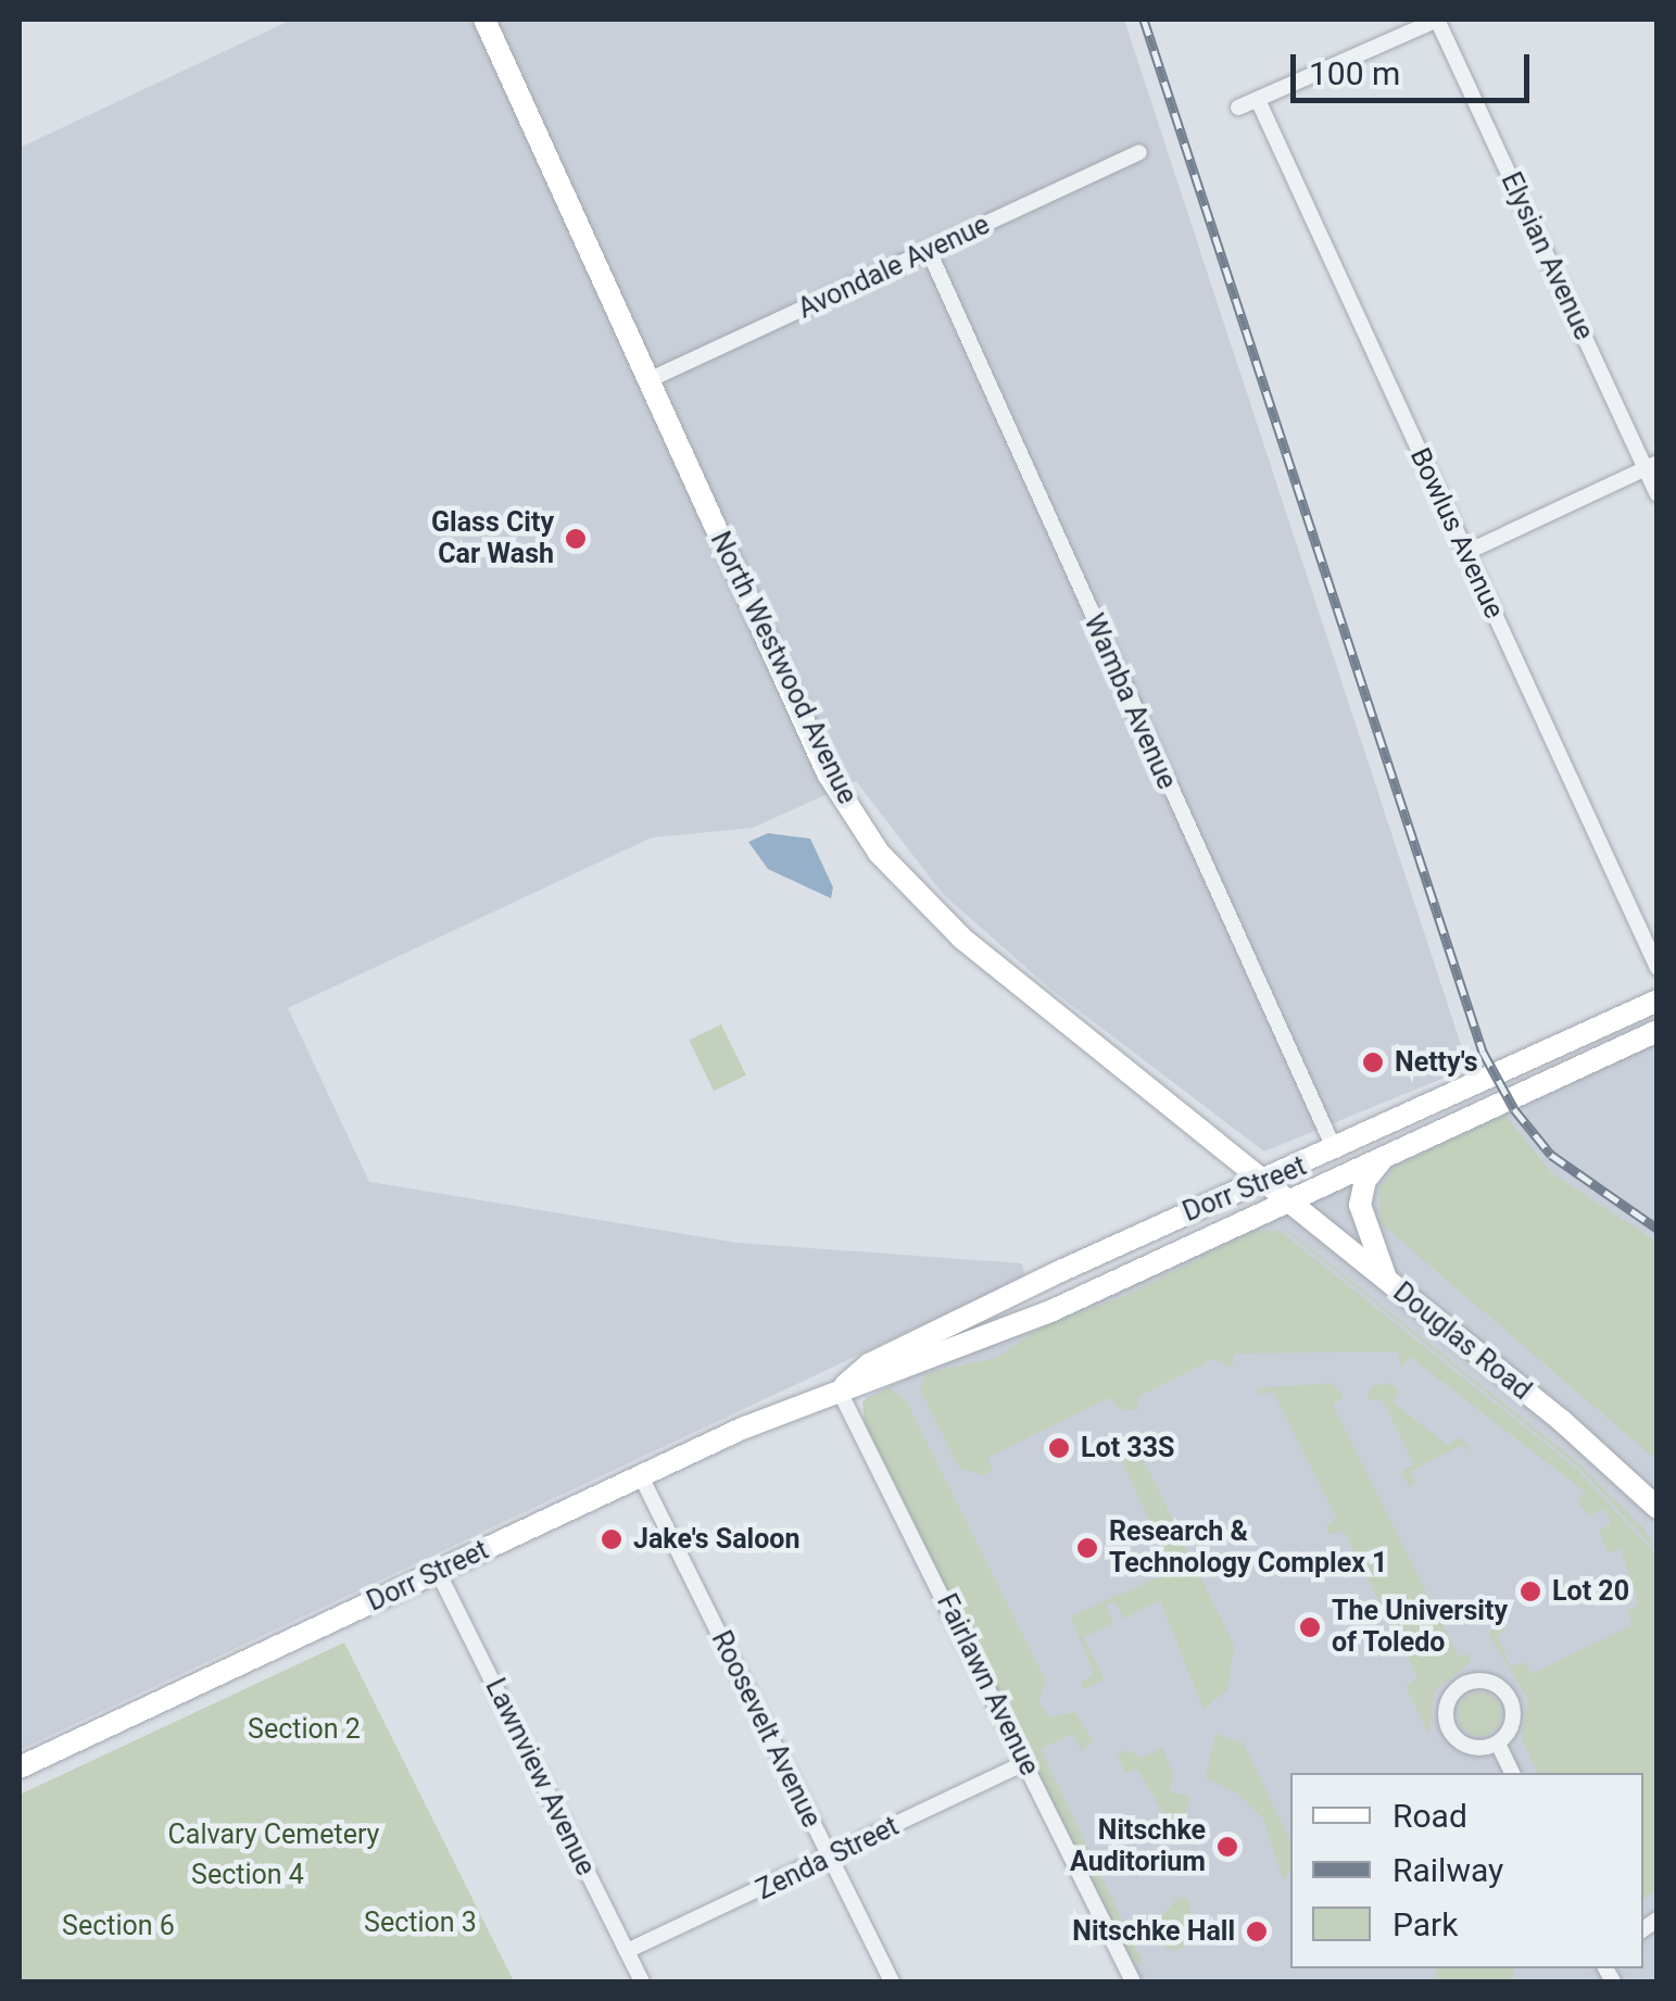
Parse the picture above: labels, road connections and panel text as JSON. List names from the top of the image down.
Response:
{
  "streets": {
    "main road": ["North Westwood Avenue", "Dorr Street", "Douglas Road"],
    "street": [
      "Elysian Avenue",
      "Avondale Avenue",
      "Bowlus Avenue",
      "Wamba Avenue",
      "Fairlawn Avenue",
      "Roosevelt Avenue",
      "Lawnview Avenue",
      "Zenda Street"
    ]
  },
  "crossings": [
    ["Avondale Avenue", "North Westwood Avenue"],
    ["Avondale Avenue", "Wamba Avenue"],
    ["North Westwood Avenue", "Dorr Street"],
    ["North Westwood Avenue", "Douglas Road"],
    ["Wamba Avenue", "Dorr Street"],
    ["Dorr Street", "Douglas Road"],
    ["Dorr Street", "Fairlawn Avenue"],
    ["Dorr Street", "Roosevelt Avenue"],
    ["Dorr Street", "Lawnview Avenue"],
    ["Fairlawn Avenue", "Zenda Street"],
    ["Roosevelt Avenue", "Zenda Street"],
    ["Lawnview Avenue", "Zenda Street"]
  ],
  "parks": [
    "Section 2",
    "Calvary Cemetery",
    "Section 4",
    "Section 3",
    "Section 6"
  ],
  "places": [
    "Glass City Car Wash",
    "Netty's",
    "Lot 33S",
    "Jake's Saloon",
    "Research & Technology Complex 1",
    "Lot 20",
    "The University of Toledo",
    "Nitschke Auditorium",
    "Nitschke Hall"
  ],
  "legend": ["Road", "Railway", "Park"],
  "scale_bar": "100 m"
}
